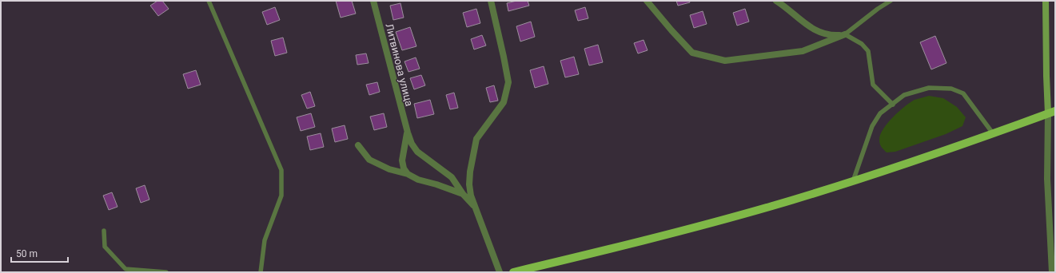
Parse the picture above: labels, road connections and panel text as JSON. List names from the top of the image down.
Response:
{
  "streets": {
    "street": ["Литвинова улица"]
  },
  "scale_bar": "50 m"
}
